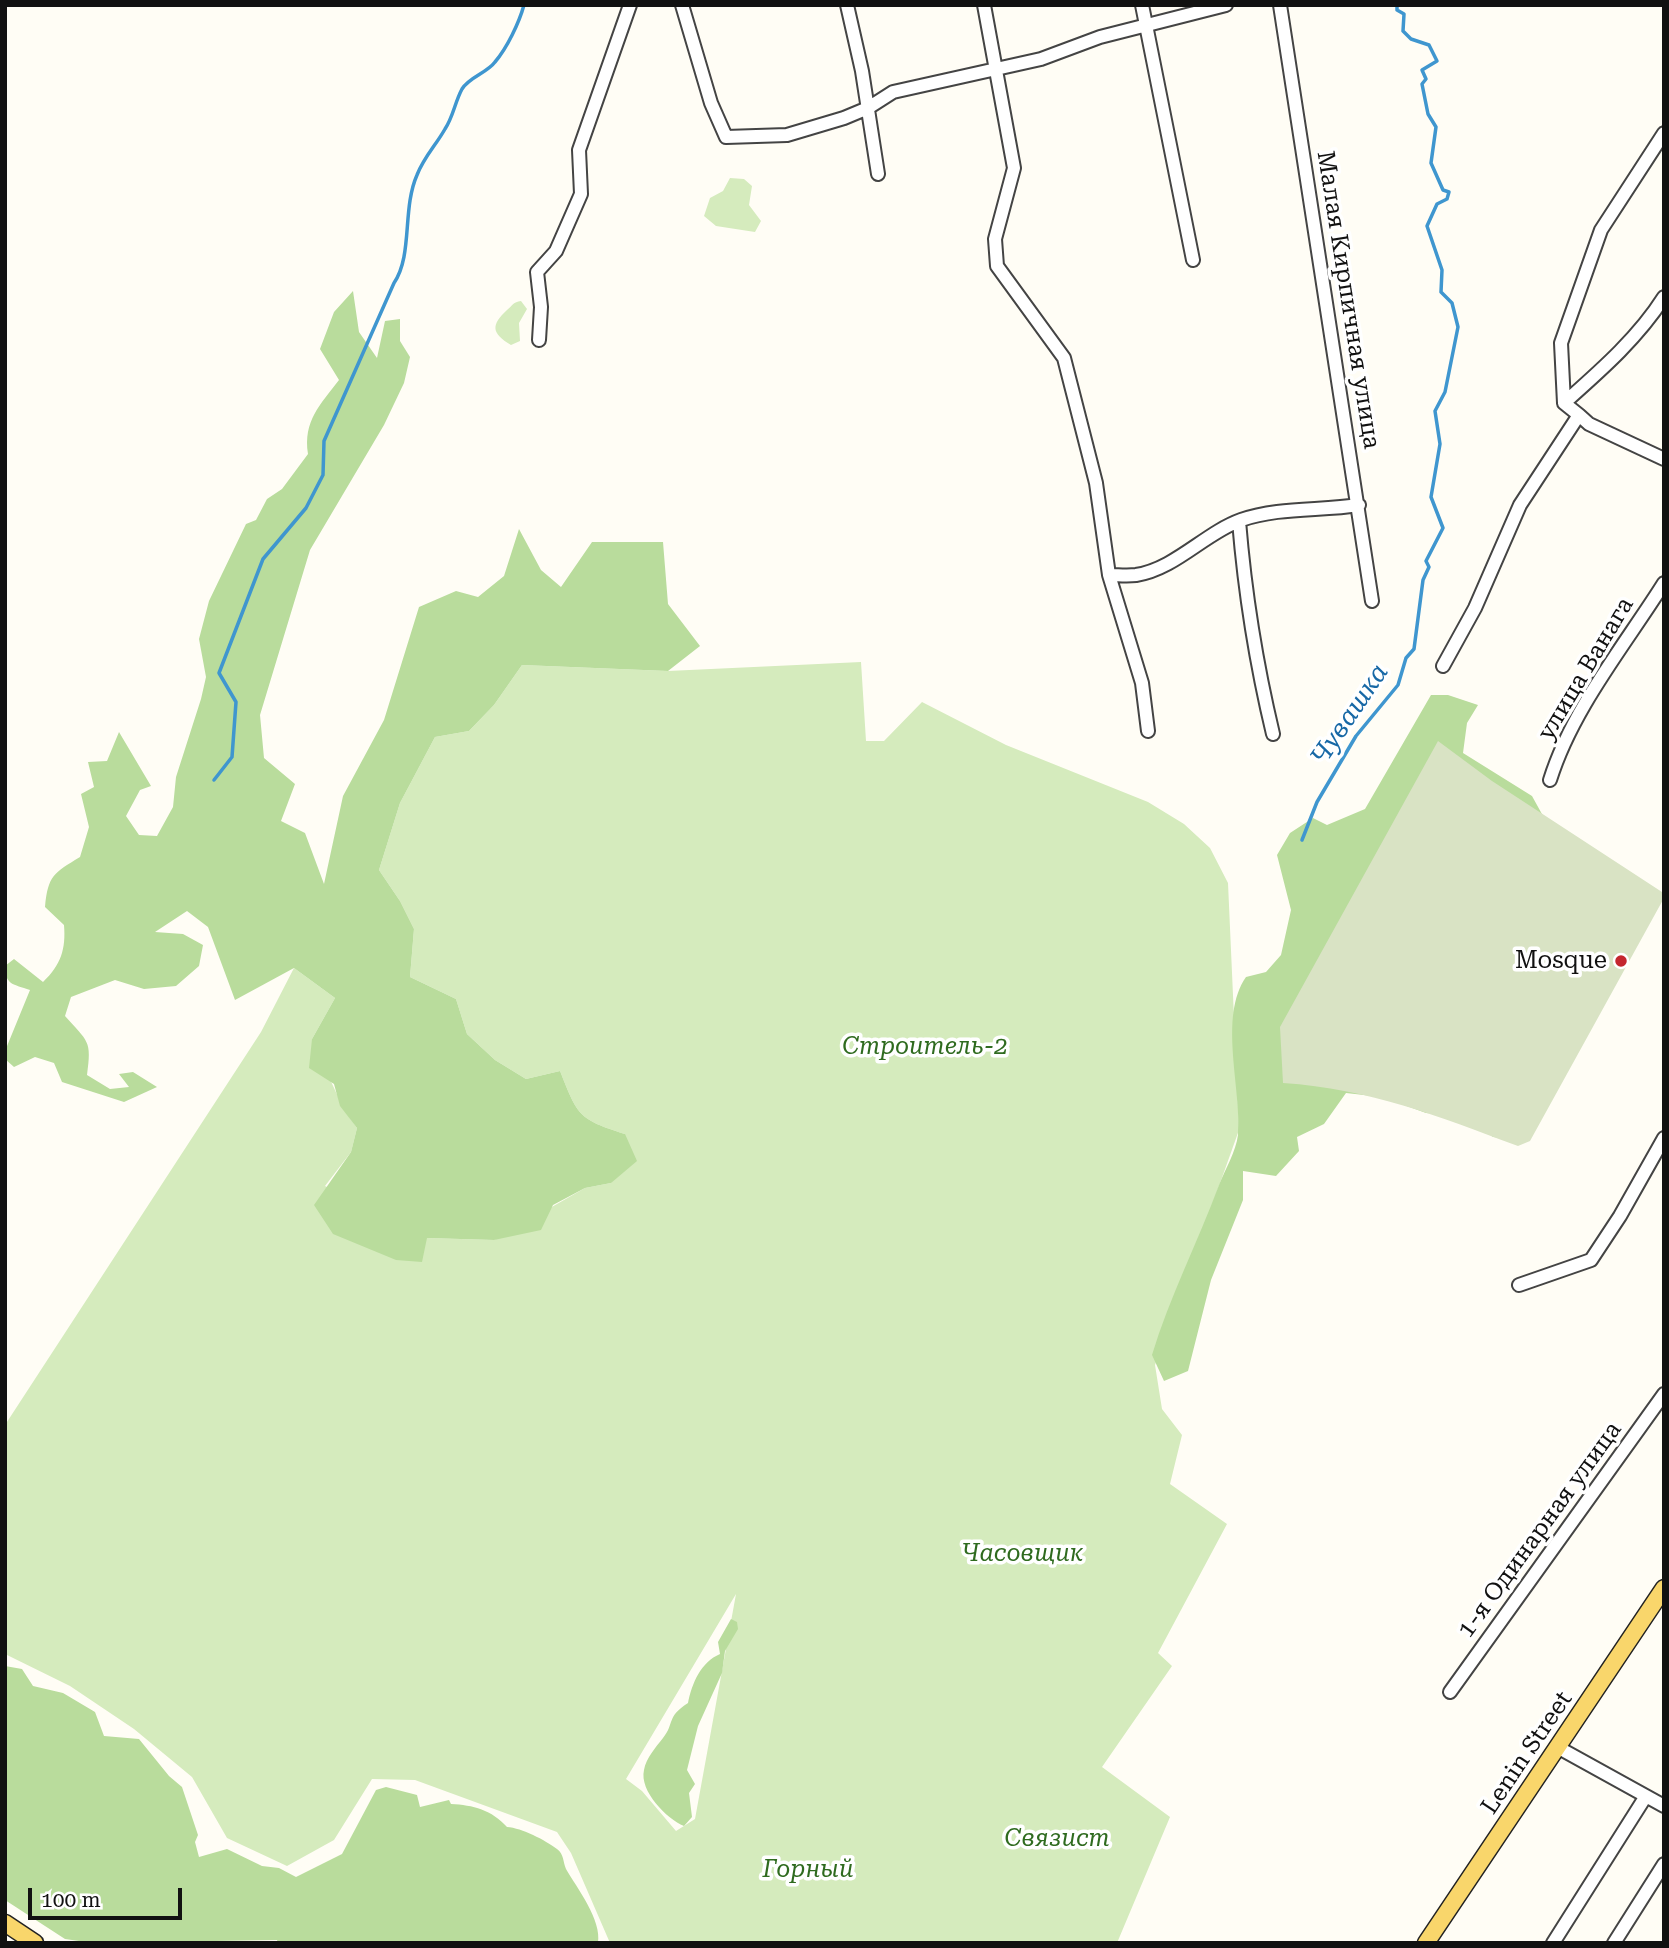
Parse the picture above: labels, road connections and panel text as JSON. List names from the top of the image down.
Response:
{
  "streets": {
    "main road": ["Lenin Street"],
    "street": ["Малая Кирпичная улица", "улица Ванага", "1-я Одинарная улица"]
  },
  "water": ["Чувашка"],
  "parks": [
    "Строитель-2",
    "Часовщик",
    "Связист",
    "Горный"
  ],
  "places": ["Mosque"],
  "scale_bar": "100 m"
}
